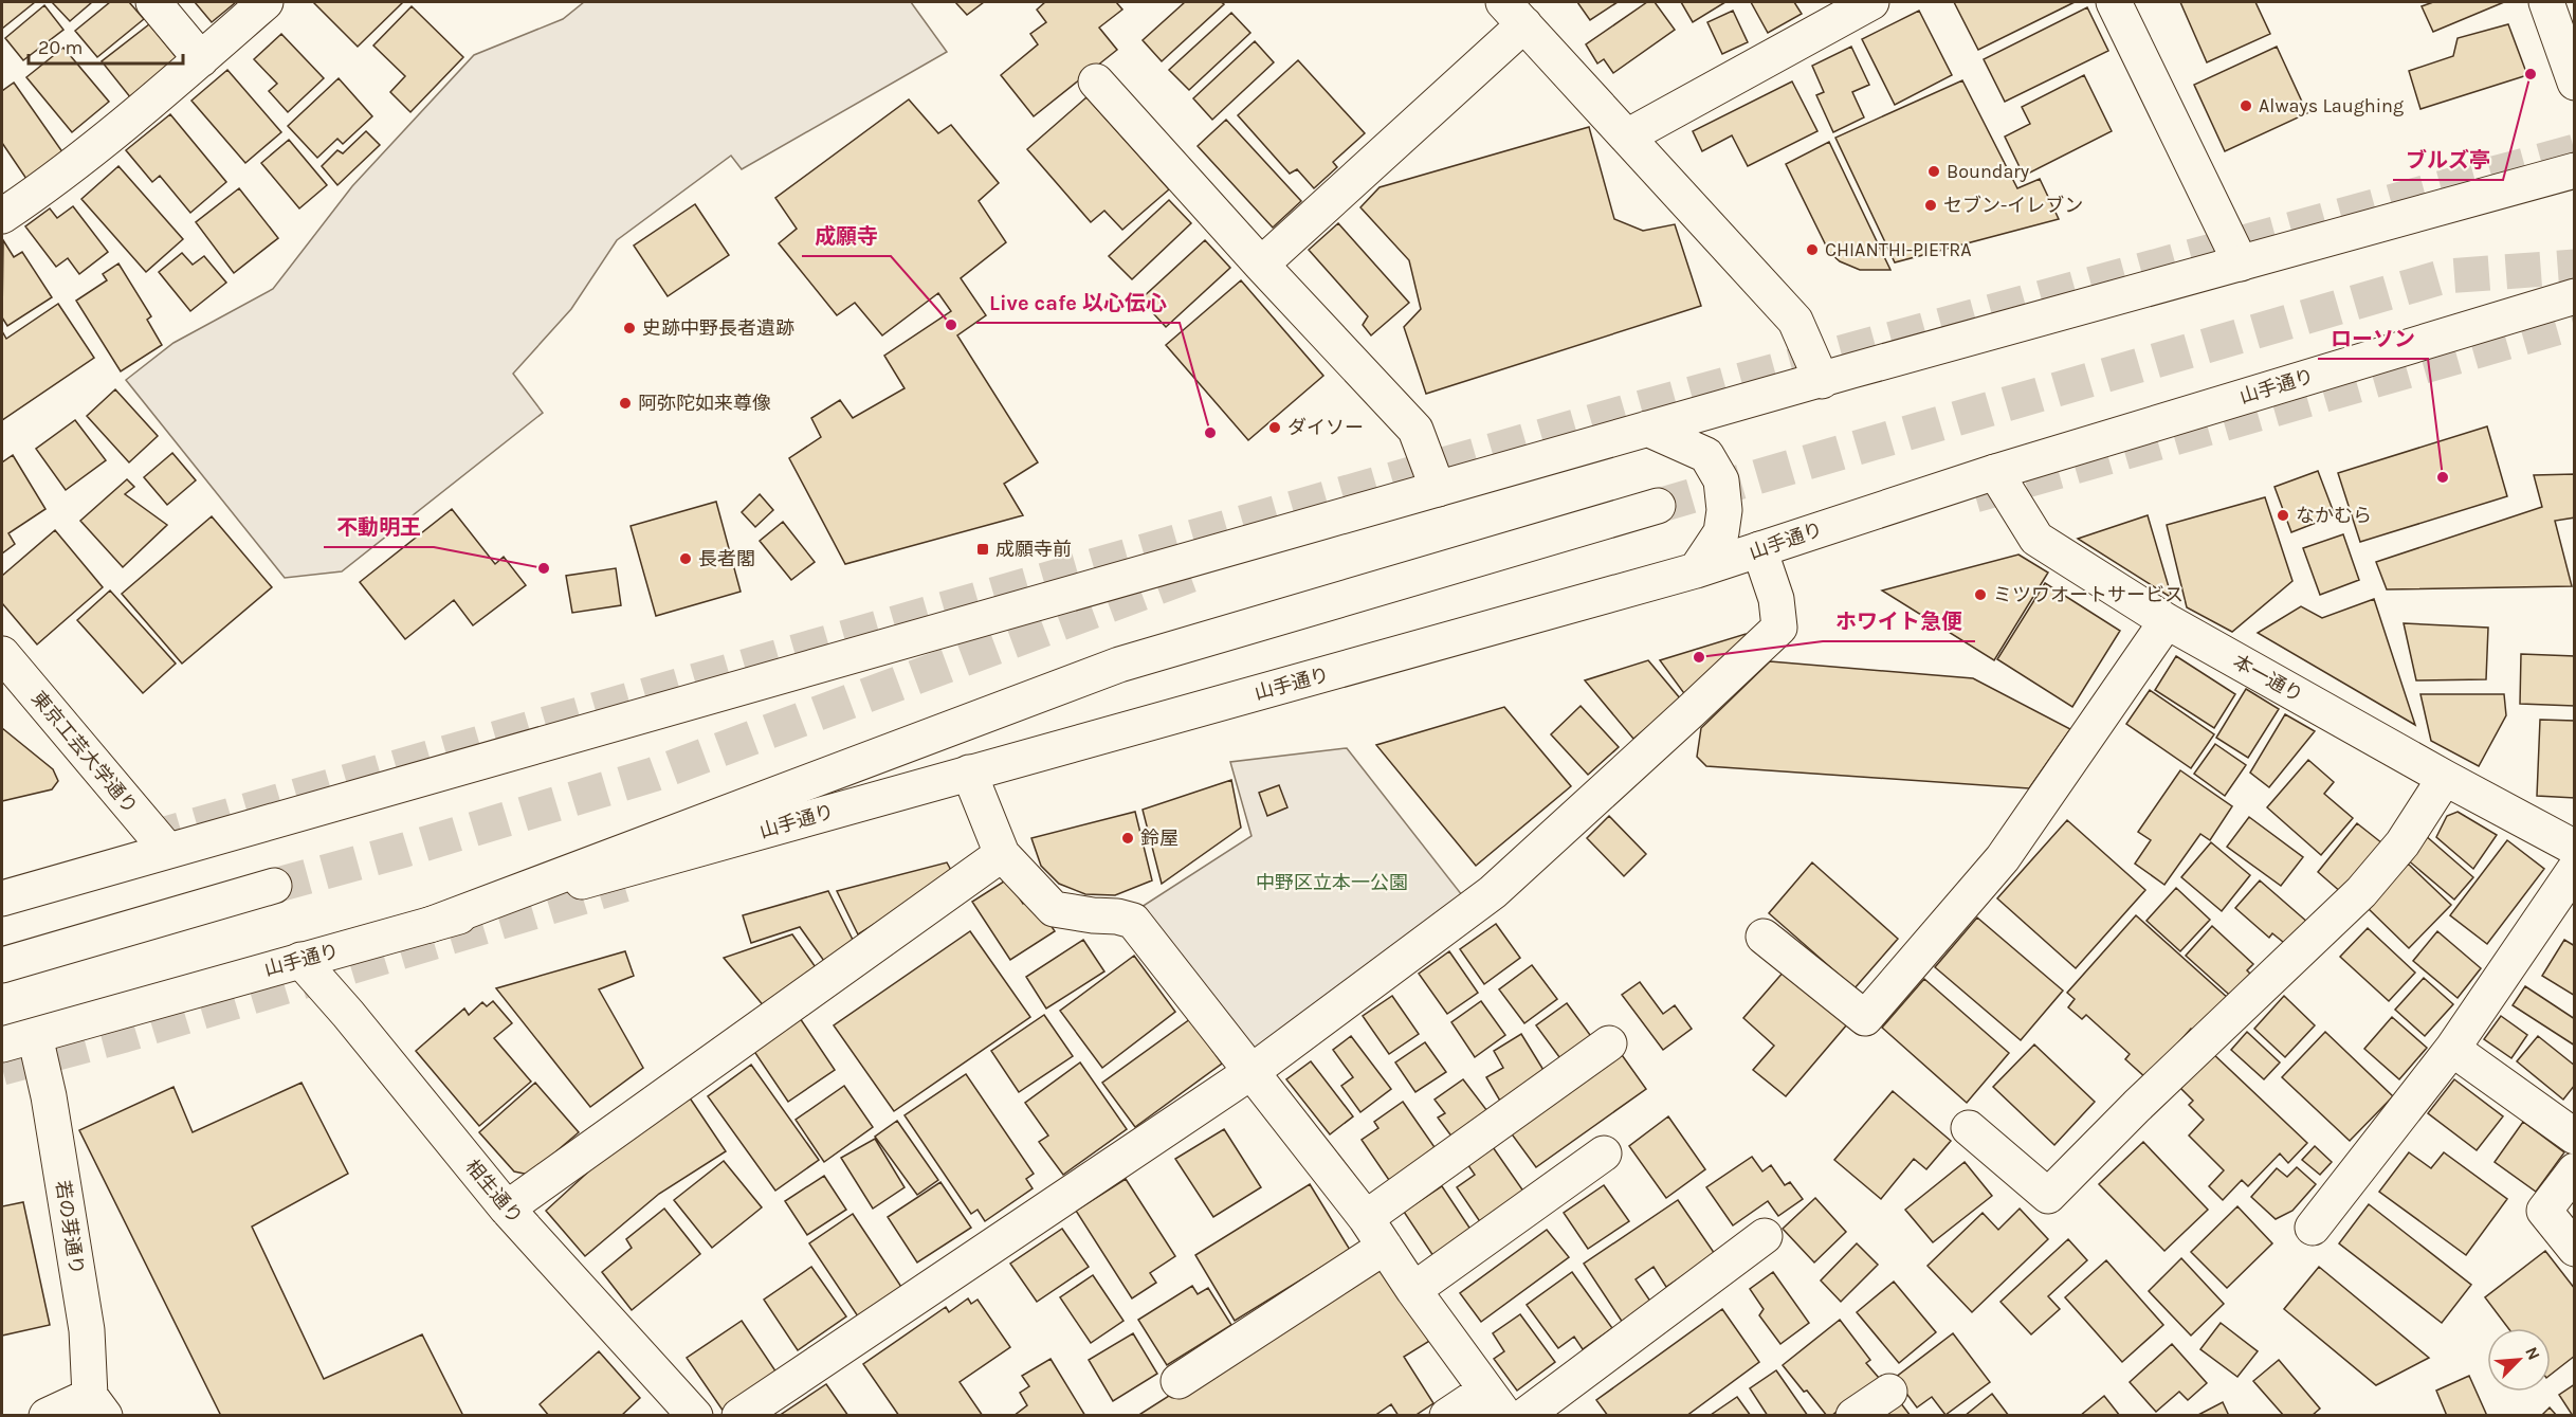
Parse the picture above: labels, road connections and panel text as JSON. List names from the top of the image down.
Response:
{
  "streets": {
    "main road": [
      "山手通り",
      "本一通り",
      "東京工芸大学通り",
      "相生通り",
      "若の芽通り"
    ]
  },
  "crossings": [
    ["山手通り", "本一通り"],
    ["山手通り", "相生通り"],
    ["山手通り", "若の芽通り"]
  ],
  "parks": ["中野区立本一公園"],
  "places": {
    "other": [
      "ブルズ亭",
      "Always Laughing",
      "Boundary",
      "セブン-イレブン",
      "CHIANTHI-PIETRA",
      "成願寺",
      "史跡中野長者遺跡",
      "阿弥陀如来尊像",
      "ダイソー",
      "Live cafe 以心伝心",
      "ローソン",
      "なかむら",
      "長者閣",
      "不動明王",
      "ミツワオートサービス",
      "ホワイト急便",
      "鈴屋"
    ],
    "transit": ["成願寺前"]
  },
  "scale_bar": "20 m",
  "north": "top right"
}
